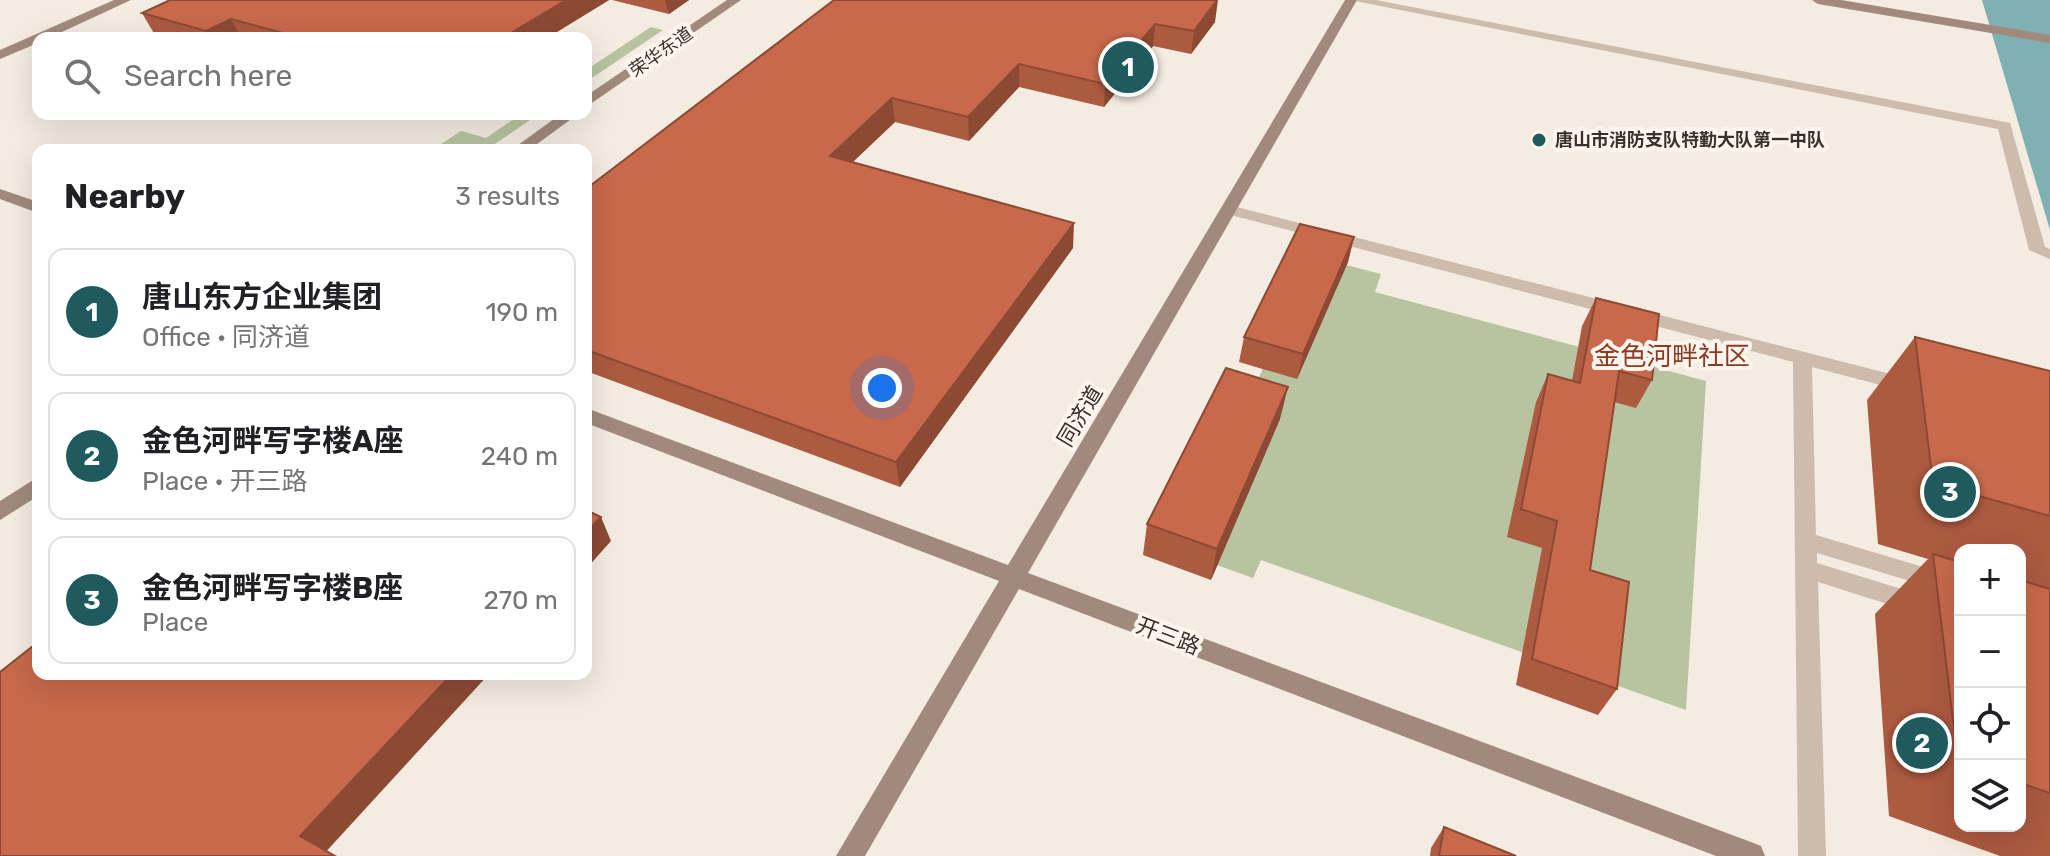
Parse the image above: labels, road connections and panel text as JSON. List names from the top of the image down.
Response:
{
  "streets": {
    "street": ["荣华东道", "同济道", "开三路"]
  },
  "crossings": [
    ["同济道", "开三路"]
  ],
  "districts": ["金色河畔社区"],
  "places": ["唐山市消防支队特勤大队第一中队"],
  "page": {
    "search": "Search here",
    "pins": ["1", "3", "2"],
    "heading": ["Nearby", "3 results"],
    "list": [
      {
        "mark": "1",
        "name": "唐山东方企业集团",
        "note": "Office · 同济道",
        "value": "190 m"
      },
      {
        "mark": "2",
        "name": "金色河畔写字楼A座",
        "note": "Place · 开三路",
        "value": "240 m"
      },
      {
        "mark": "3",
        "name": "金色河畔写字楼B座",
        "note": "Place",
        "value": "270 m"
      }
    ],
    "map_buttons": ["+", "−"]
  }
}
